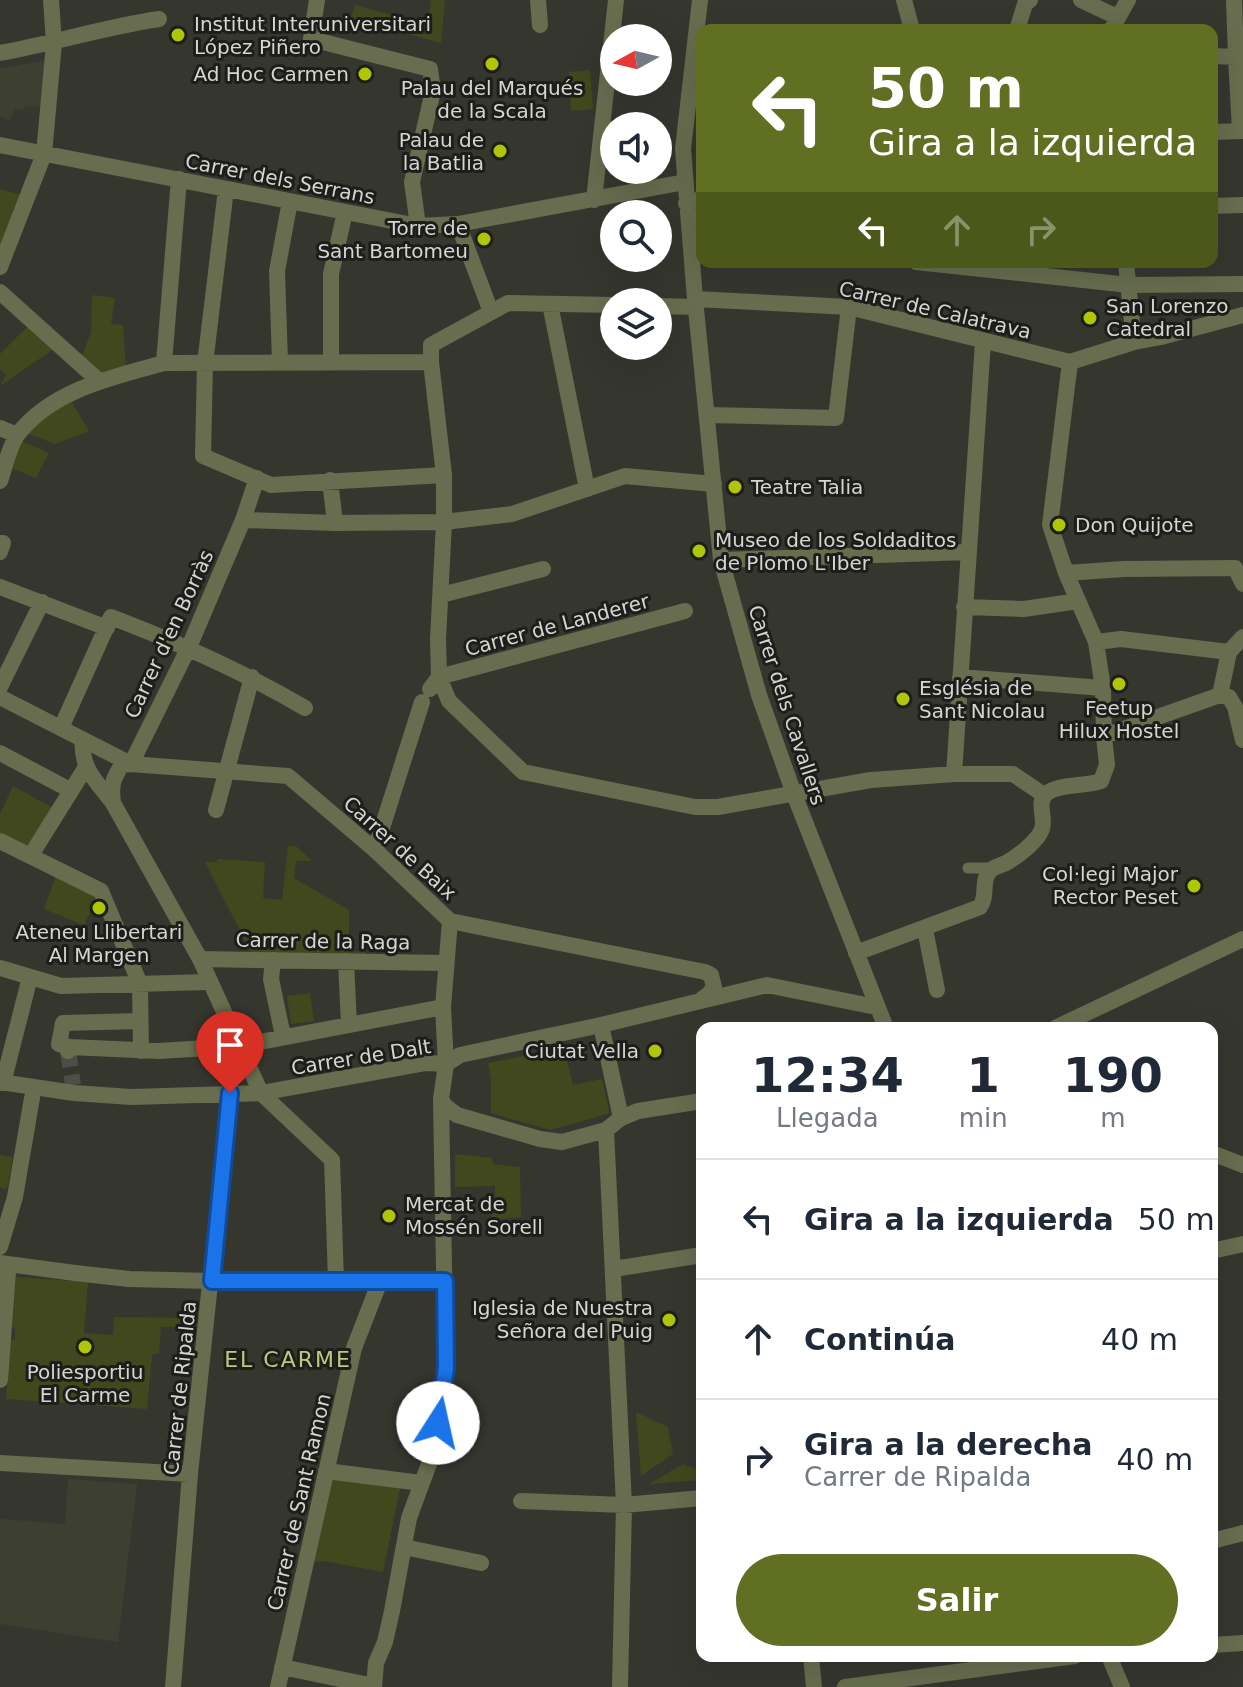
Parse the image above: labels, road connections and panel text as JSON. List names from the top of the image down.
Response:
{
  "streets": {
    "street": [
      "Carrer dels Serrans",
      "Carrer de Calatrava",
      "Carrer de Landerer",
      "Carrer d'en Borràs",
      "Carrer dels Cavallers",
      "Carrer de Baix",
      "Carrer de la Raga",
      "Carrer de Dalt",
      "Carrer de Ripalda",
      "Carrer de Sant Ramon"
    ]
  },
  "crossings": [
    ["Carrer dels Serrans", "Carrer dels Cavallers"],
    ["Carrer de Calatrava", "Carrer dels Cavallers"],
    ["Carrer d'en Borràs", "Carrer de Baix"],
    ["Carrer dels Cavallers", "Carrer de Dalt"],
    ["Carrer de Baix", "Carrer de Dalt"],
    ["Carrer de Dalt", "Carrer de Ripalda"]
  ],
  "districts": ["EL CARME"],
  "places": [
    "Institut Interuniversitari López Piñero",
    "Palau del Marqués de la Scala",
    "Ad Hoc Carmen",
    "Palau de la Batlia",
    "Torre de Sant Bartomeu",
    "San Lorenzo Catedral",
    "Teatre Talia",
    "Don Quijote",
    "Museo de los Soldaditos de Plomo L'Iber",
    "Feetup Hilux Hostel",
    "Església de Sant Nicolau",
    "Col·legi Major Rector Peset",
    "Ateneu Llibertari Al Margen",
    "Ciutat Vella",
    "Mercat de Mossén Sorell",
    "Iglesia de Nuestra Señora del Puig",
    "Poliesportiu El Carme"
  ],
  "north": "left",
  "page": {
    "turn": ["50 m", "Gira a la izquierda"],
    "eta": [
      "12:34",
      "Llegada",
      "1",
      "min",
      "190",
      "m"
    ],
    "list": [
      {
        "name": "Gira a la izquierda",
        "value": "50 m"
      },
      {
        "name": "Continúa",
        "value": "40 m"
      },
      {
        "name": "Gira a la derecha",
        "note": "Carrer de Ripalda",
        "value": "40 m"
      }
    ],
    "buttons": "Salir"
  }
}
